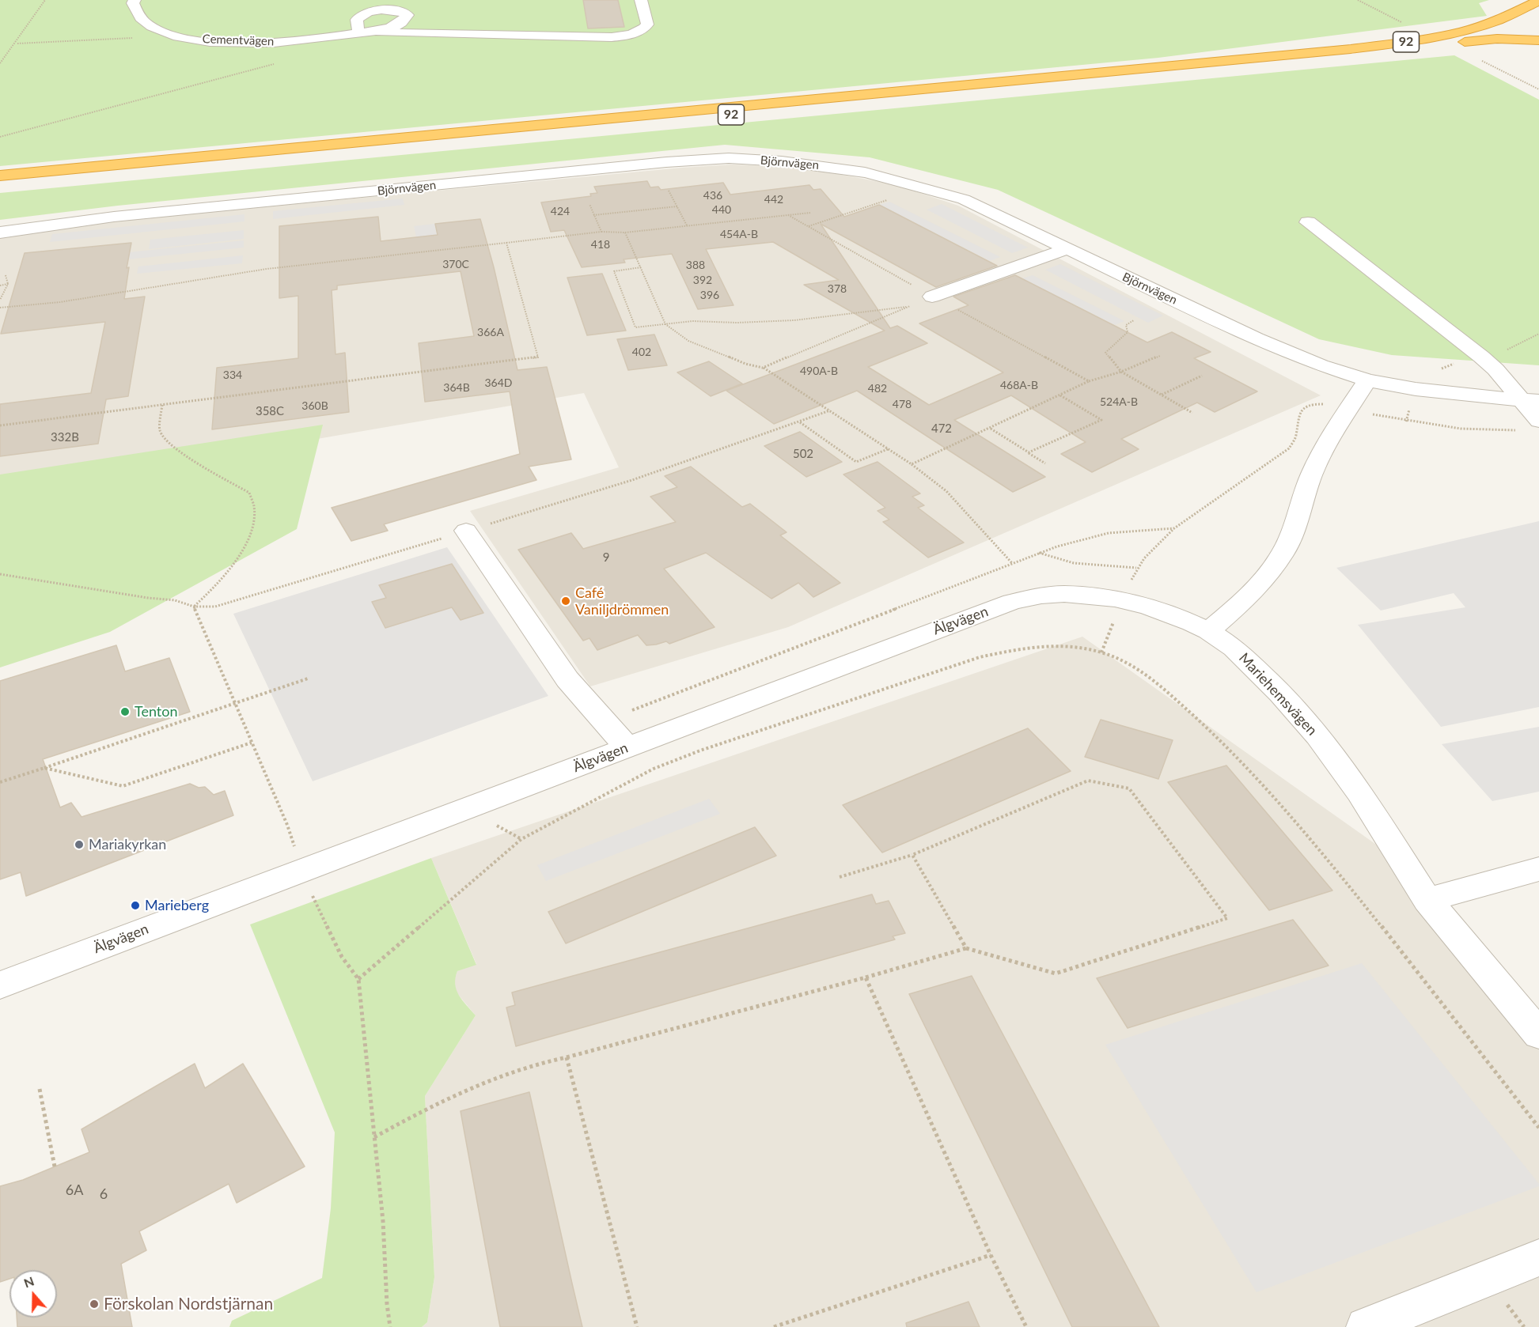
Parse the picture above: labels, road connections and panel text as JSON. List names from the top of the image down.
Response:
{
  "streets": {
    "highway": ["92"],
    "street": [
      "Cementvägen",
      "Björnvägen",
      "Älgvägen",
      "Mariehemsvägen"
    ]
  },
  "crossings": [
    ["Älgvägen", "Mariehemsvägen"]
  ],
  "places": [
    "Café Vaniljdrömmen",
    "Tenton",
    "Mariakyrkan",
    "Marieberg",
    "Förskolan Nordstjärnan"
  ],
  "house_numbers": [
    "436",
    "442",
    "440",
    "424",
    "454A-B",
    "418",
    "370C",
    "388",
    "392",
    "378",
    "396",
    "366A",
    "402",
    "490A-B",
    "334",
    "364D",
    "468A-B",
    "364B",
    "482",
    "524A-B",
    "478",
    "360B",
    "358C",
    "472",
    "332B",
    "502",
    "9",
    "6A",
    "6"
  ],
  "north": "top"
}
